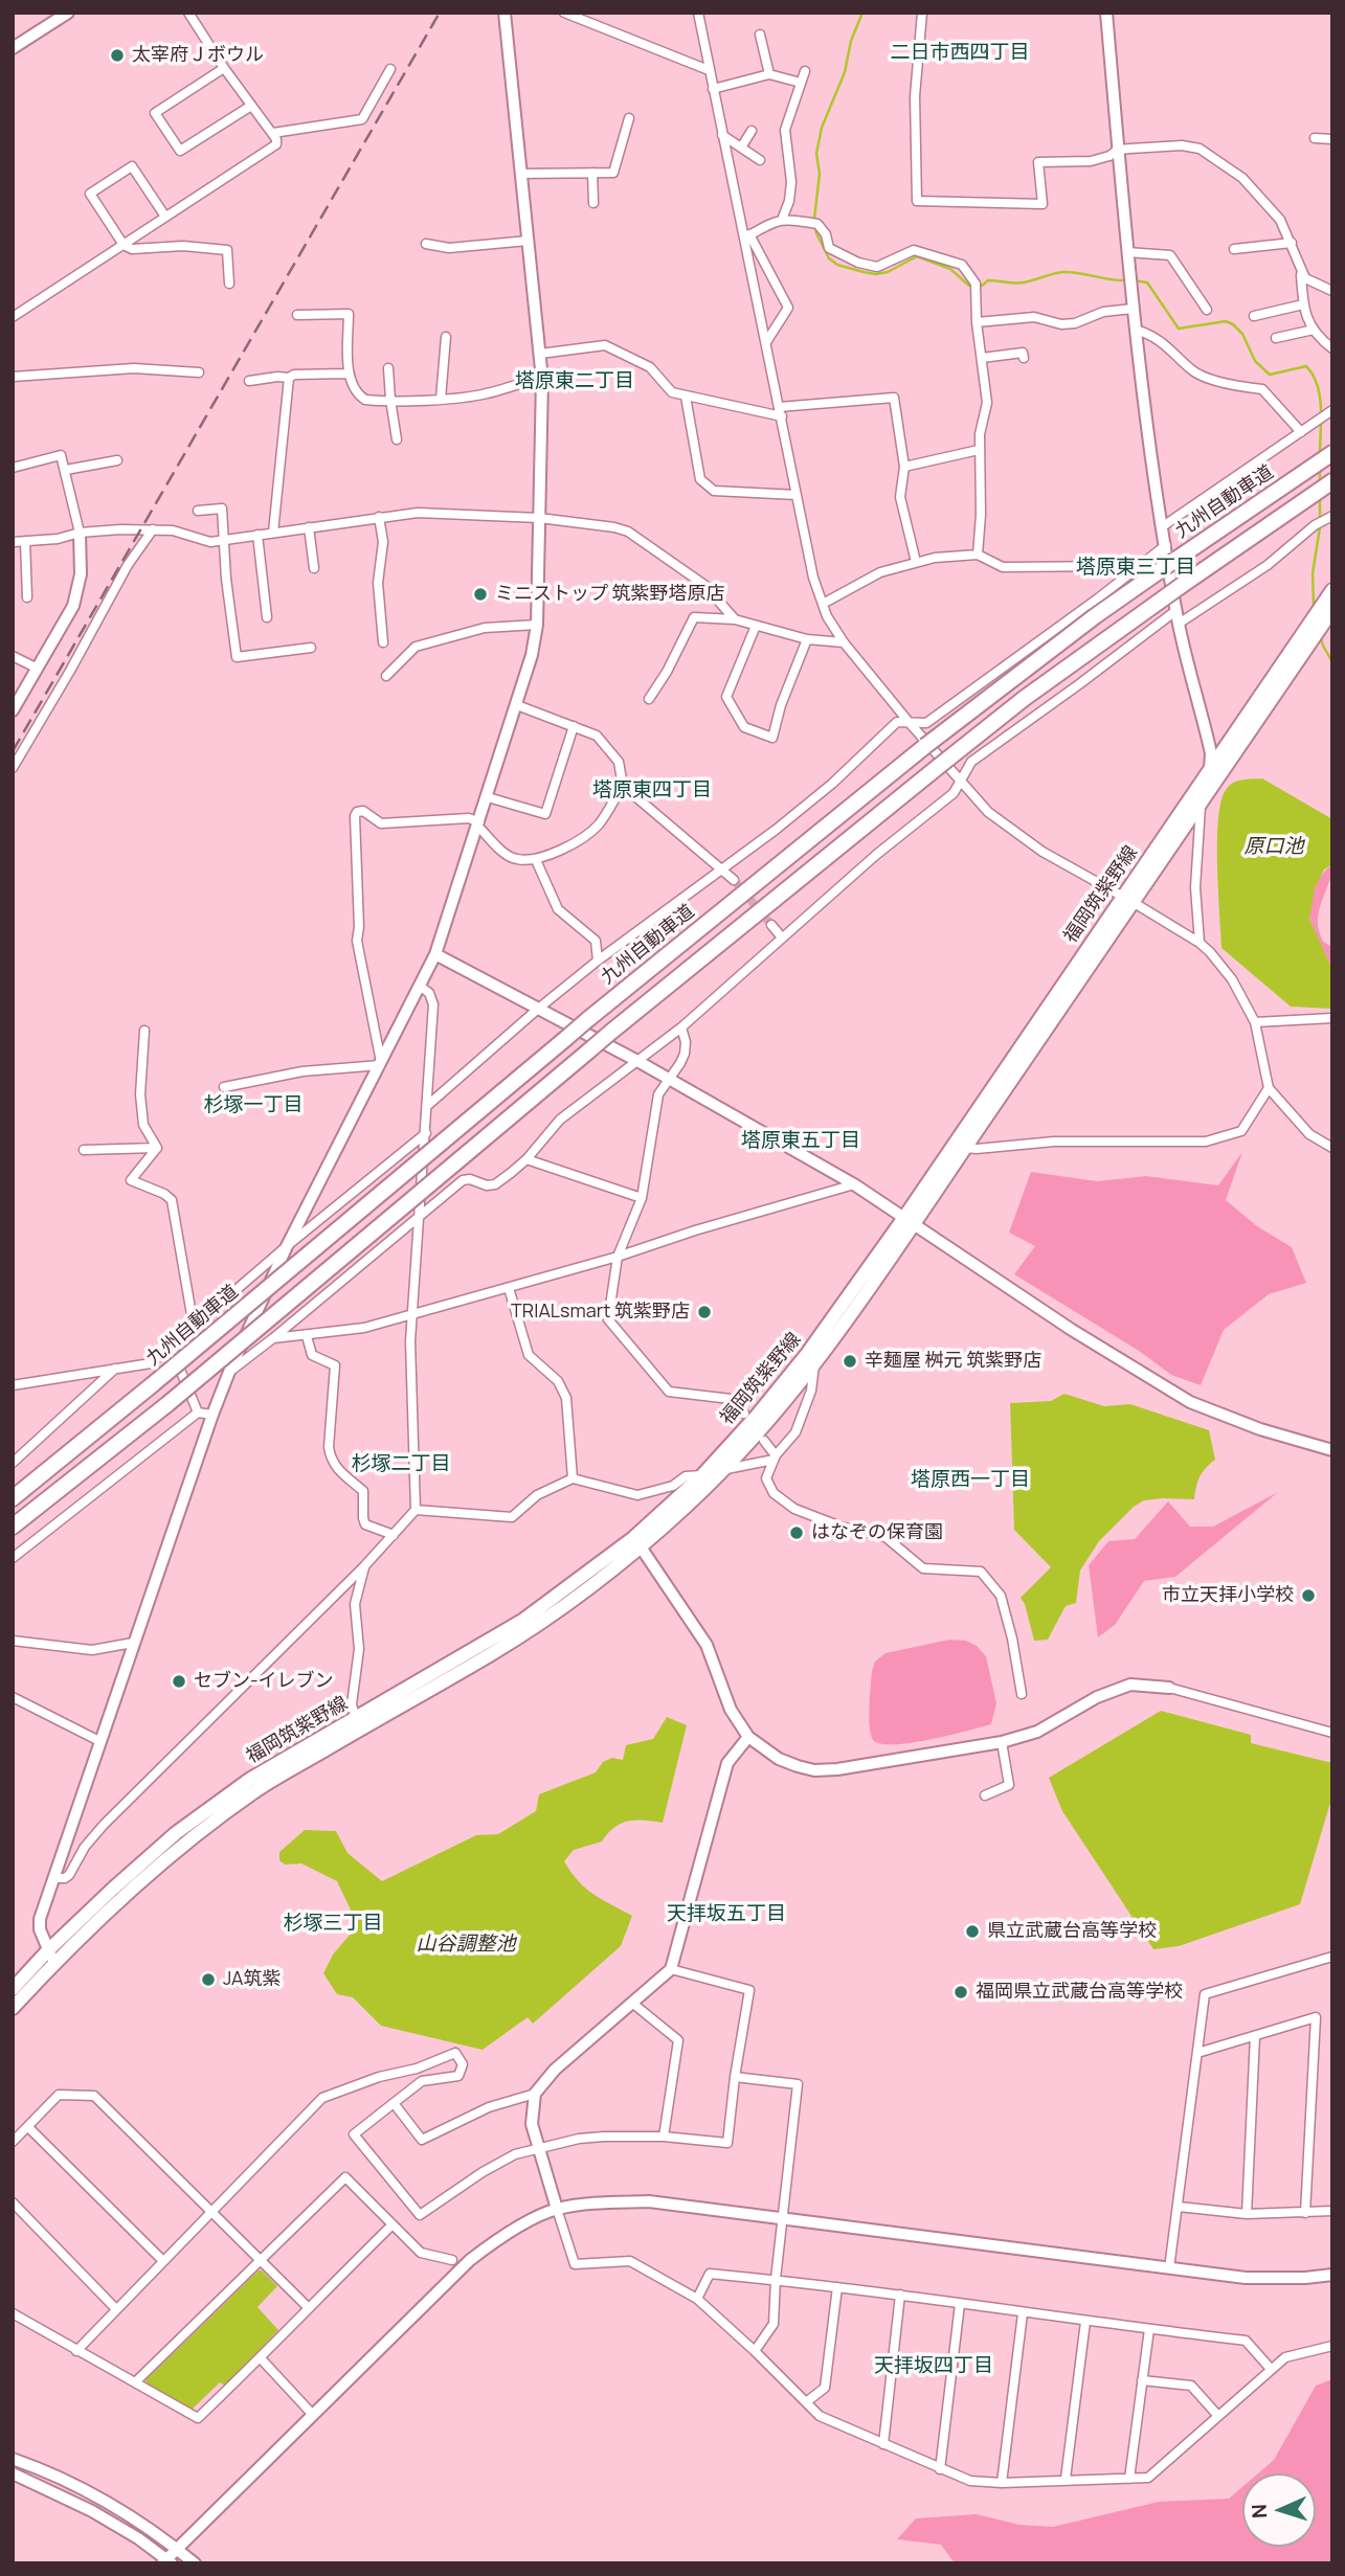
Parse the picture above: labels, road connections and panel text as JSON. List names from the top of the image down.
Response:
{
  "streets": {
    "highway": ["九州自動車道"],
    "main road": ["福岡筑紫野線"]
  },
  "districts": [
    "二日市西四丁目",
    "塔原東二丁目",
    "塔原東三丁目",
    "塔原東四丁目",
    "杉塚一丁目",
    "塔原東五丁目",
    "杉塚二丁目",
    "塔原西一丁目",
    "天拝坂五丁目",
    "杉塚三丁目",
    "天拝坂四丁目"
  ],
  "water": ["原口池", "山谷調整池"],
  "places": [
    "太宰府Ｊボウル",
    "ミニストップ 筑紫野塔原店",
    "TRIALsmart 筑紫野店",
    "辛麺屋 桝元 筑紫野店",
    "はなぞの保育園",
    "市立天拝小学校",
    "セブン-イレブン",
    "県立武蔵台高等学校",
    "JA筑紫",
    "福岡県立武蔵台高等学校"
  ],
  "north": "left"
}
